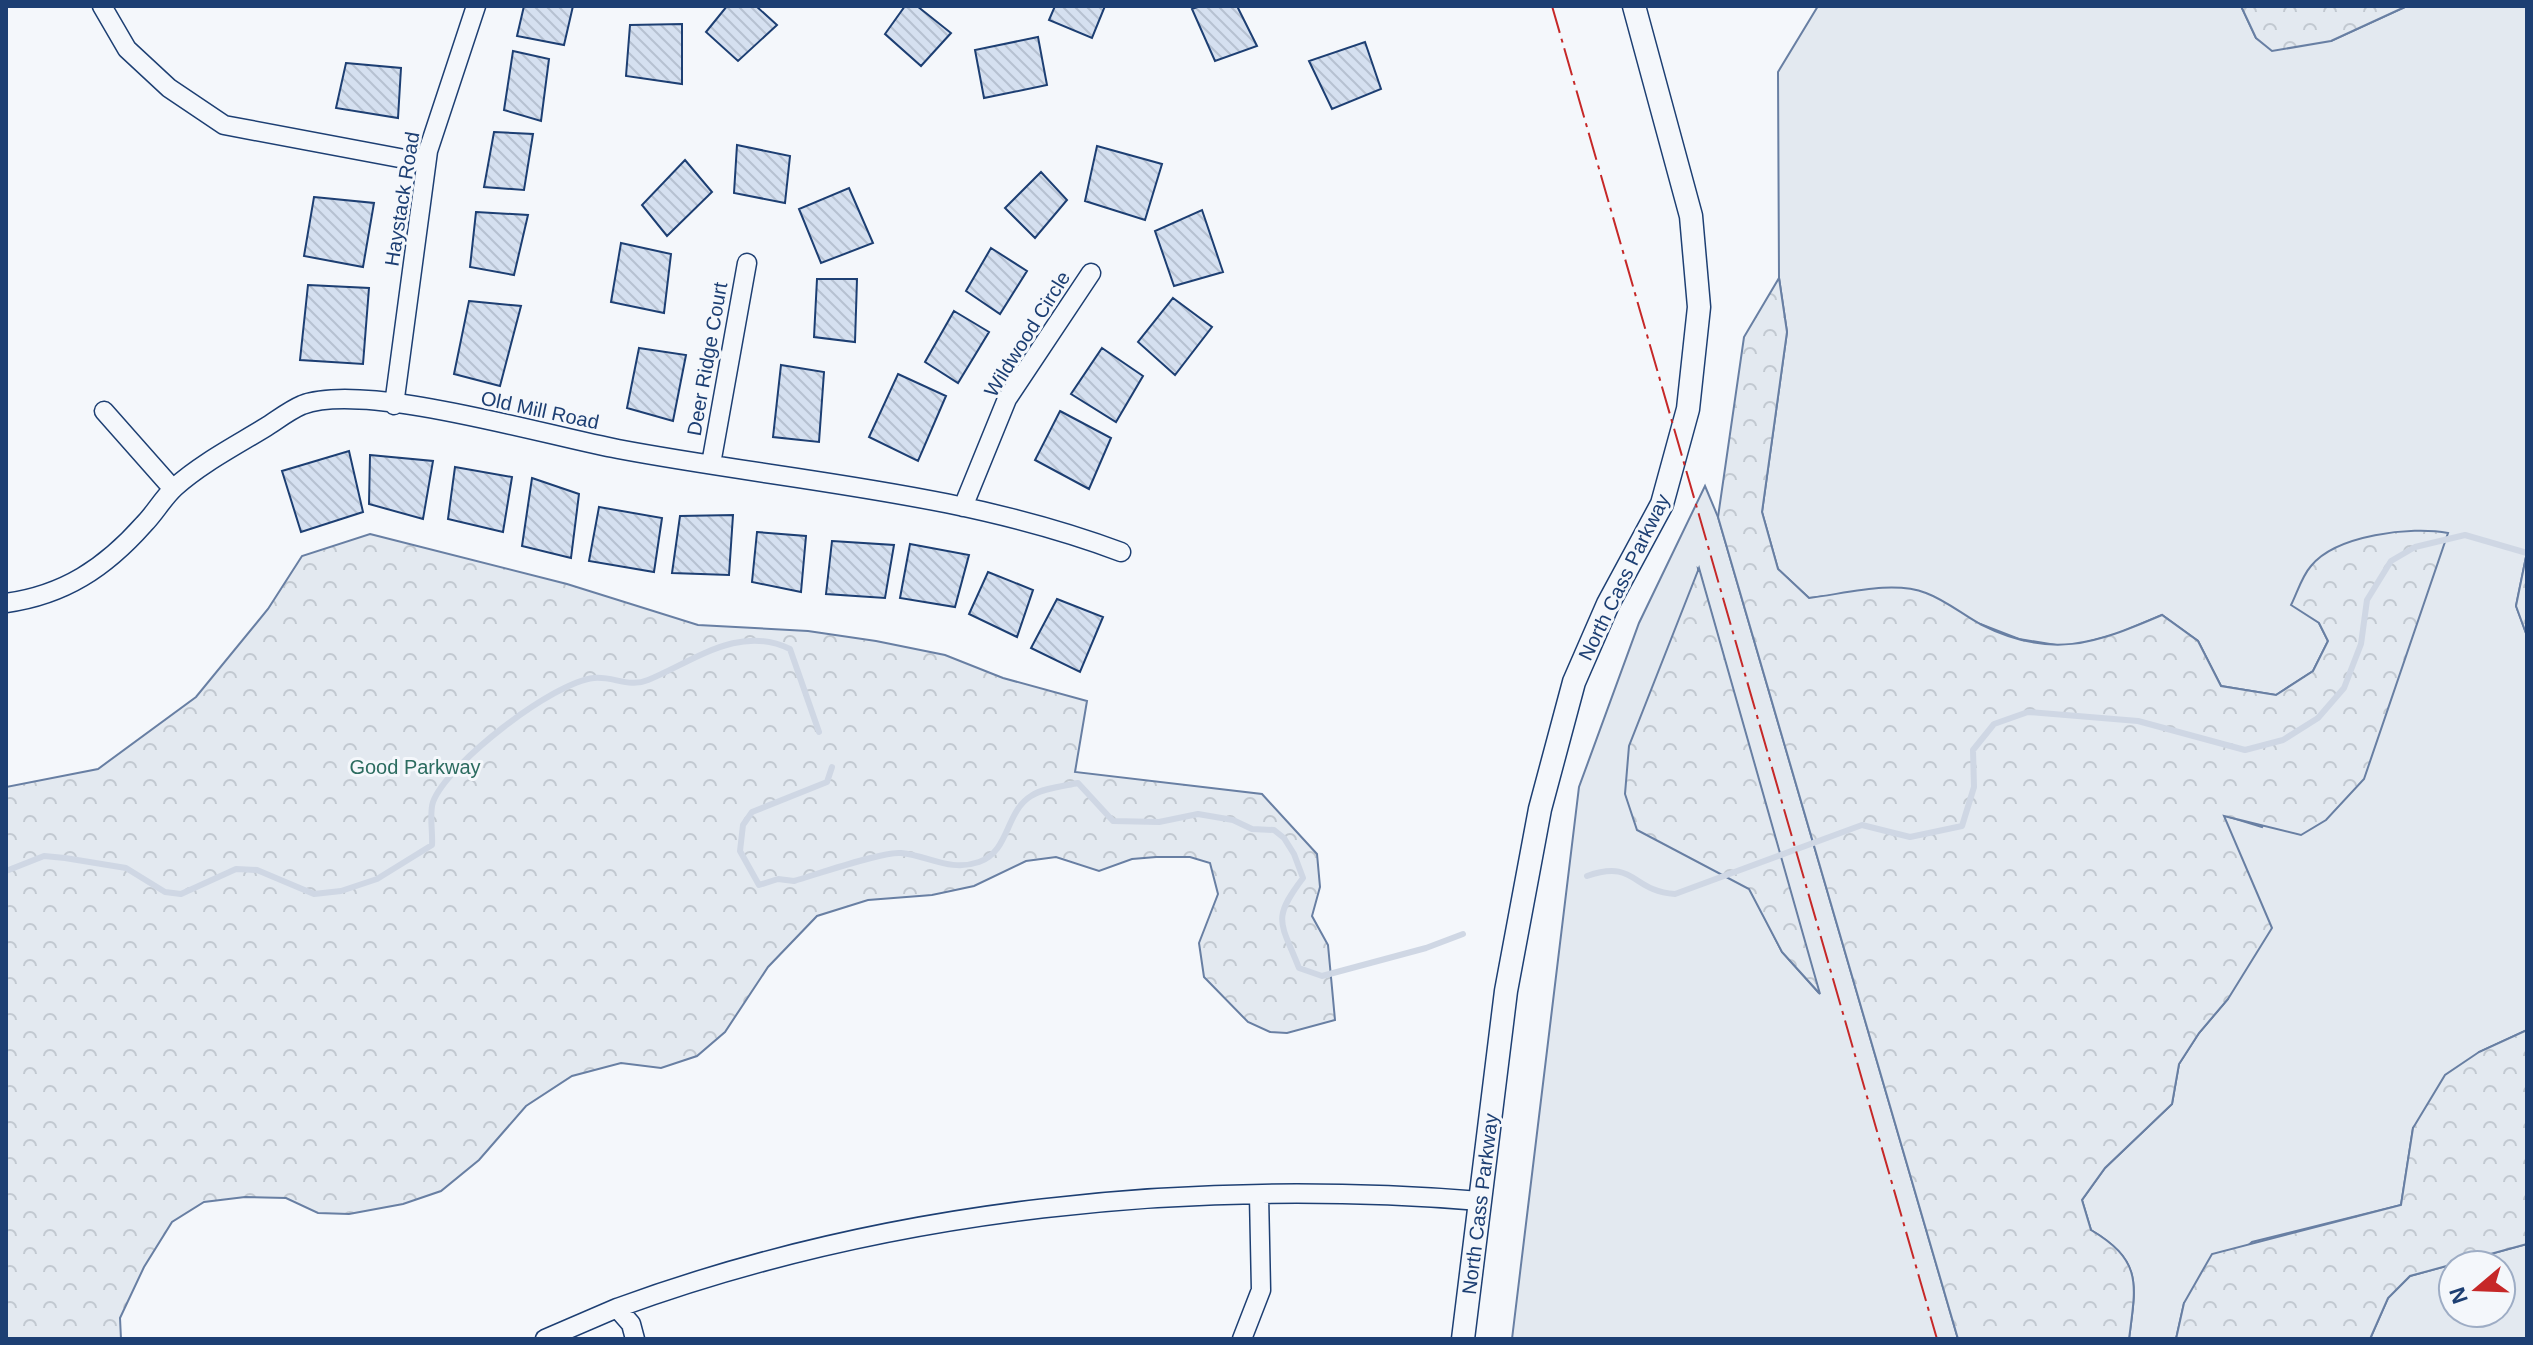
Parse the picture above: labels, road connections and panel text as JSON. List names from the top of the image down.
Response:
{
  "streets": {
    "street": [
      "Haystack Road",
      "Wildwood Circle",
      "Deer Ridge Court",
      "Old Mill Road",
      "North Cass Parkway"
    ]
  },
  "crossings": [
    ["Haystack Road", "Old Mill Road"],
    ["Wildwood Circle", "Old Mill Road"],
    ["Deer Ridge Court", "Old Mill Road"]
  ],
  "parks": ["Good Parkway"],
  "north": "left"
}
